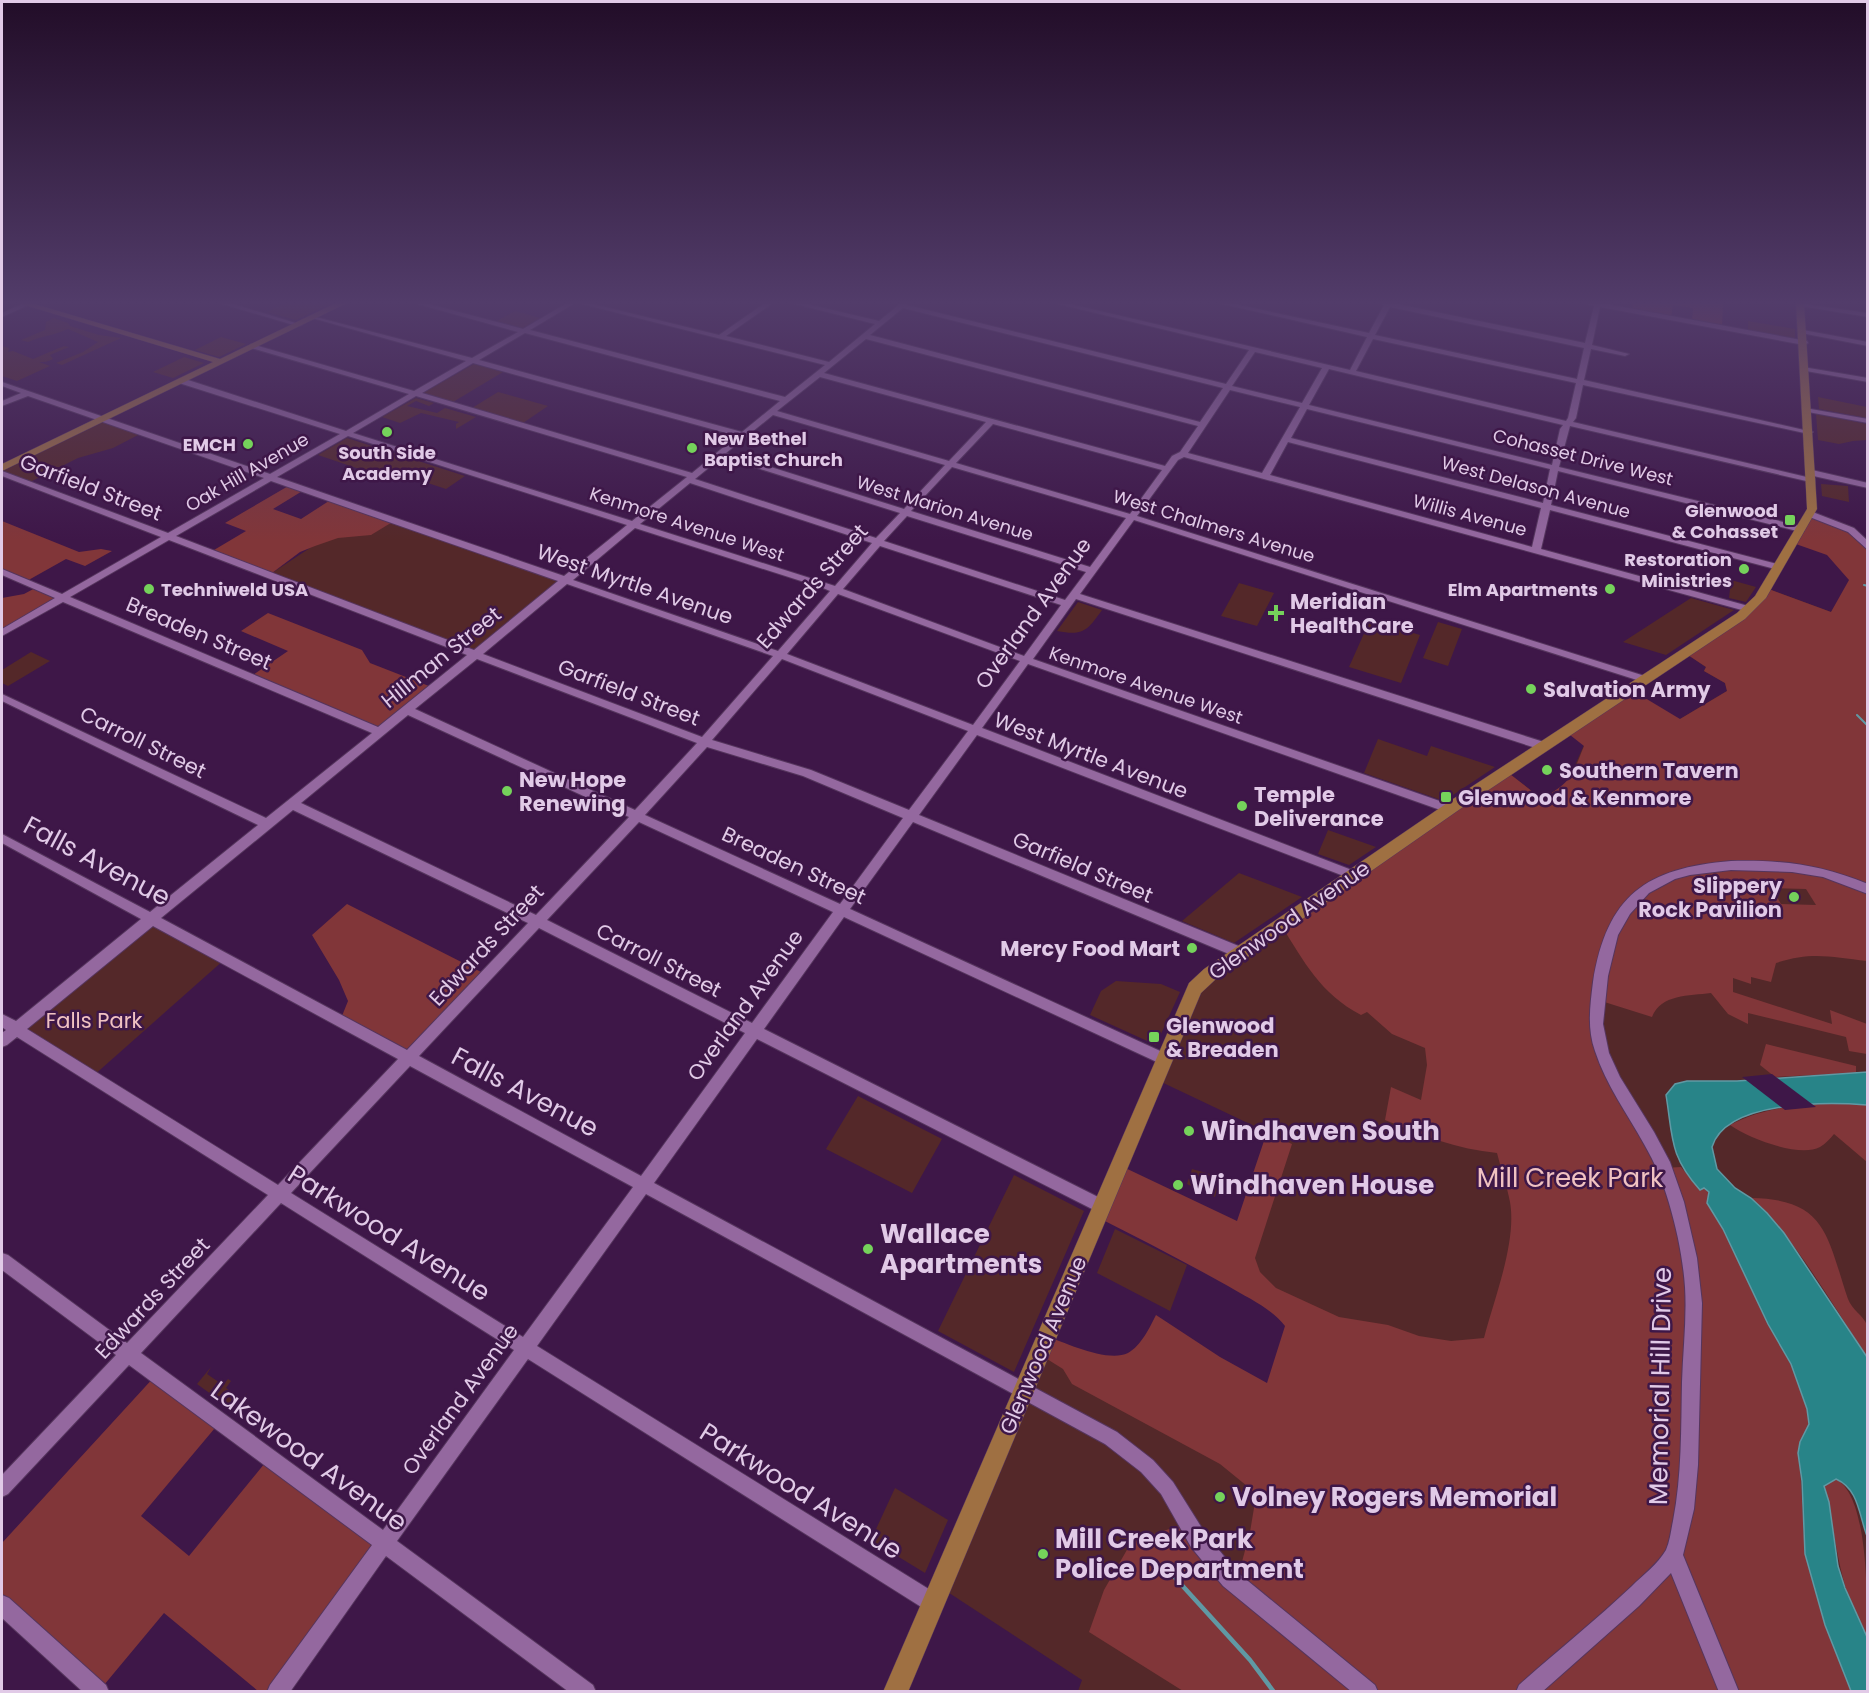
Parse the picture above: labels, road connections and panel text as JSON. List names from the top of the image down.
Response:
{
  "streets": {
    "main road": ["Glenwood Avenue"],
    "street": [
      "Cohasset Drive West",
      "Oak Hill Avenue",
      "Garfield Street",
      "West Delason Avenue",
      "West Marion Avenue",
      "Willis Avenue",
      "Kenmore Avenue West",
      "West Chalmers Avenue",
      "West Myrtle Avenue",
      "Edwards Street",
      "Overland Avenue",
      "Breaden Street",
      "Hillman Street",
      "Carroll Street",
      "Falls Avenue",
      "Parkwood Avenue",
      "Memorial Hill Drive",
      "Lakewood Avenue"
    ]
  },
  "crossings": [
    ["Cohasset Drive West", "Overland Avenue"],
    ["Cohasset Drive West", "Glenwood Avenue"],
    ["Oak Hill Avenue", "Garfield Street"],
    ["Oak Hill Avenue", "Kenmore Avenue West"],
    ["Oak Hill Avenue", "West Myrtle Avenue"],
    ["Oak Hill Avenue", "Breaden Street"],
    ["Garfield Street", "Edwards Street"],
    ["Garfield Street", "Overland Avenue"],
    ["Garfield Street", "Hillman Street"],
    ["Garfield Street", "Glenwood Avenue"],
    ["West Delason Avenue", "Glenwood Avenue"],
    ["West Marion Avenue", "Edwards Street"],
    ["West Marion Avenue", "Overland Avenue"],
    ["West Marion Avenue", "Hillman Street"],
    ["Willis Avenue", "Overland Avenue"],
    ["Willis Avenue", "Glenwood Avenue"],
    ["Kenmore Avenue West", "Edwards Street"],
    ["Kenmore Avenue West", "Overland Avenue"],
    ["Kenmore Avenue West", "Hillman Street"],
    ["Kenmore Avenue West", "Glenwood Avenue"],
    ["West Chalmers Avenue", "Edwards Street"],
    ["West Chalmers Avenue", "Overland Avenue"],
    ["West Chalmers Avenue", "Hillman Street"],
    ["West Chalmers Avenue", "Glenwood Avenue"],
    ["West Myrtle Avenue", "Edwards Street"],
    ["West Myrtle Avenue", "Overland Avenue"],
    ["West Myrtle Avenue", "Hillman Street"],
    ["West Myrtle Avenue", "Glenwood Avenue"],
    ["Edwards Street", "Breaden Street"],
    ["Edwards Street", "Carroll Street"],
    ["Edwards Street", "Falls Avenue"],
    ["Edwards Street", "Parkwood Avenue"],
    ["Edwards Street", "Lakewood Avenue"],
    ["Overland Avenue", "Breaden Street"],
    ["Overland Avenue", "Carroll Street"],
    ["Overland Avenue", "Falls Avenue"],
    ["Overland Avenue", "Parkwood Avenue"],
    ["Overland Avenue", "Lakewood Avenue"],
    ["Breaden Street", "Hillman Street"],
    ["Breaden Street", "Glenwood Avenue"],
    ["Hillman Street", "Carroll Street"],
    ["Hillman Street", "Falls Avenue"],
    ["Hillman Street", "Parkwood Avenue"],
    ["Carroll Street", "Glenwood Avenue"],
    ["Falls Avenue", "Glenwood Avenue"],
    ["Glenwood Avenue", "Parkwood Avenue"]
  ],
  "parks": ["Falls Park", "Mill Creek Park"],
  "places": {
    "other": [
      "South Side Academy",
      "EMCH",
      "New Bethel Baptist Church",
      "Restoration Ministries",
      "Techniweld USA",
      "Elm Apartments",
      "Salvation Army",
      "Southern Tavern",
      "New Hope Renewing",
      "Temple Deliverance",
      "Slippery Rock Pavilion",
      "Mercy Food Mart",
      "Windhaven South",
      "Windhaven House",
      "Wallace Apartments",
      "Volney Rogers Memorial",
      "Mill Creek Park Police Department"
    ],
    "transit": ["Glenwood & Cohasset", "Glenwood & Kenmore", "Glenwood & Breaden"],
    "health": ["Meridian HealthCare"]
  }
}
